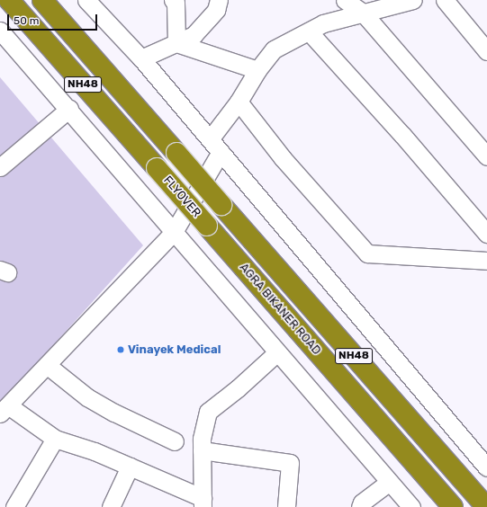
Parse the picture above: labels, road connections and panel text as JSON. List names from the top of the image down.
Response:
{
  "streets": {
    "highway": ["NH48", "FLYOVER", "AGRA BIKANER ROAD"]
  },
  "crossings": [
    ["FLYOVER", "AGRA BIKANER ROAD"]
  ],
  "places": ["Vinayek Medical"],
  "scale_bar": "50 m"
}
